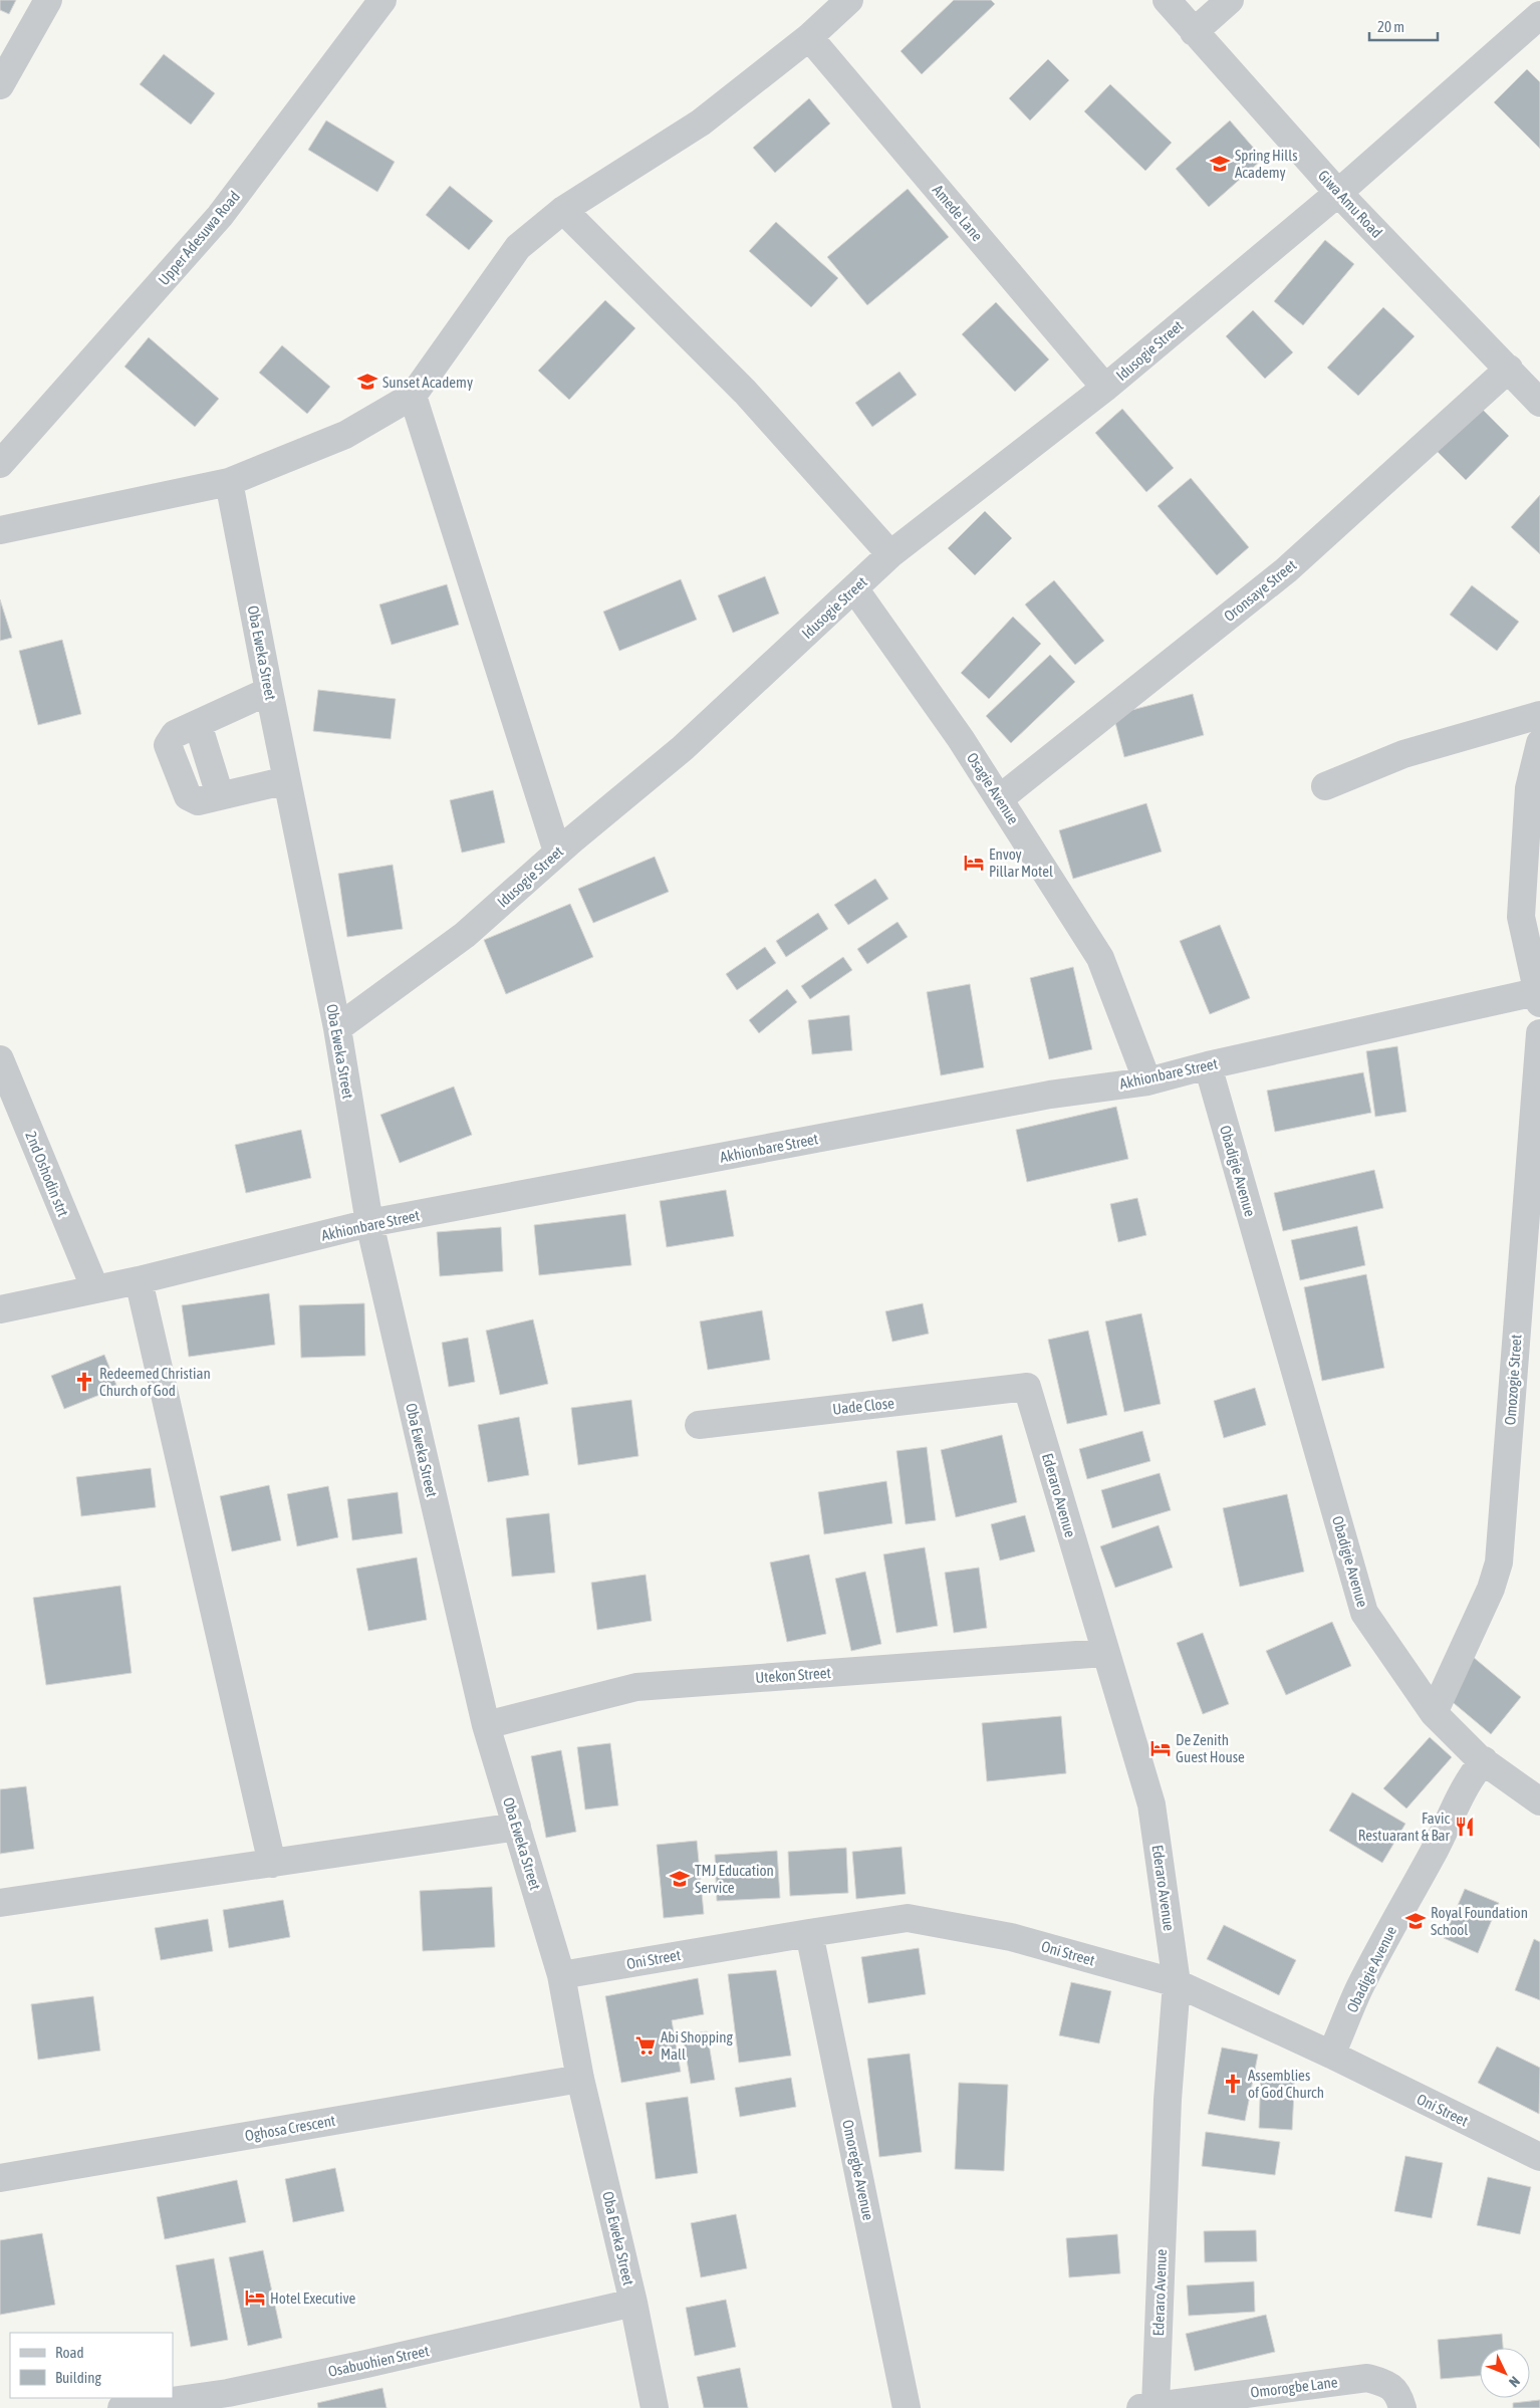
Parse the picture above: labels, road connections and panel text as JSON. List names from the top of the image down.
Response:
{
  "streets": {
    "street": [
      "Giwa Amu Road",
      "Amede Lane",
      "Upper Adesuwa Road",
      "Idusogie Street",
      "Oronsaye Street",
      "Oba Eweka Street",
      "Osagie Avenue",
      "Akhionbare Street",
      "Obadigie Avenue",
      "2nd Oshodin strt",
      "Omozogie Street",
      "Uade Close",
      "Ederaro Avenue",
      "Utekon Street",
      "Oni Street",
      "Oghosa Crescent",
      "Omoregbe Avenue",
      "Osabuohien Street",
      "Omorogbe Lane"
    ]
  },
  "crossings": [
    ["Giwa Amu Road", "Idusogie Street"],
    ["Giwa Amu Road", "Oronsaye Street"],
    ["Amede Lane", "Idusogie Street"],
    ["Idusogie Street", "Oba Eweka Street"],
    ["Idusogie Street", "Osagie Avenue"],
    ["Oronsaye Street", "Osagie Avenue"],
    ["Oba Eweka Street", "Akhionbare Street"],
    ["Oba Eweka Street", "Utekon Street"],
    ["Oba Eweka Street", "Oni Street"],
    ["Oba Eweka Street", "Oghosa Crescent"],
    ["Oba Eweka Street", "Osabuohien Street"],
    ["Osagie Avenue", "Akhionbare Street"],
    ["Akhionbare Street", "Obadigie Avenue"],
    ["Akhionbare Street", "2nd Oshodin strt"],
    ["Obadigie Avenue", "Omozogie Street"],
    ["Obadigie Avenue", "Oni Street"],
    ["Uade Close", "Ederaro Avenue"],
    ["Ederaro Avenue", "Utekon Street"],
    ["Ederaro Avenue", "Oni Street"],
    ["Ederaro Avenue", "Omorogbe Lane"],
    ["Oni Street", "Omoregbe Avenue"]
  ],
  "places": {
    "school or university": [
      "Spring Hills Academy",
      "Sunset Academy",
      "TMJ Education Service",
      "Royal Foundation School"
    ],
    "hotel": ["Envoy Pillar Motel", "De Zenith Guest House", "Hotel Executive"],
    "church": ["Redeemed Christian Church of God", "Assemblies of God Church"],
    "restaurant": ["Favic Restuarant & Bar"],
    "supermarket": ["Abi Shopping Mall"]
  },
  "legend": ["Road", "Building"],
  "scale_bar": "20 m",
  "north": "bottom right"
}
